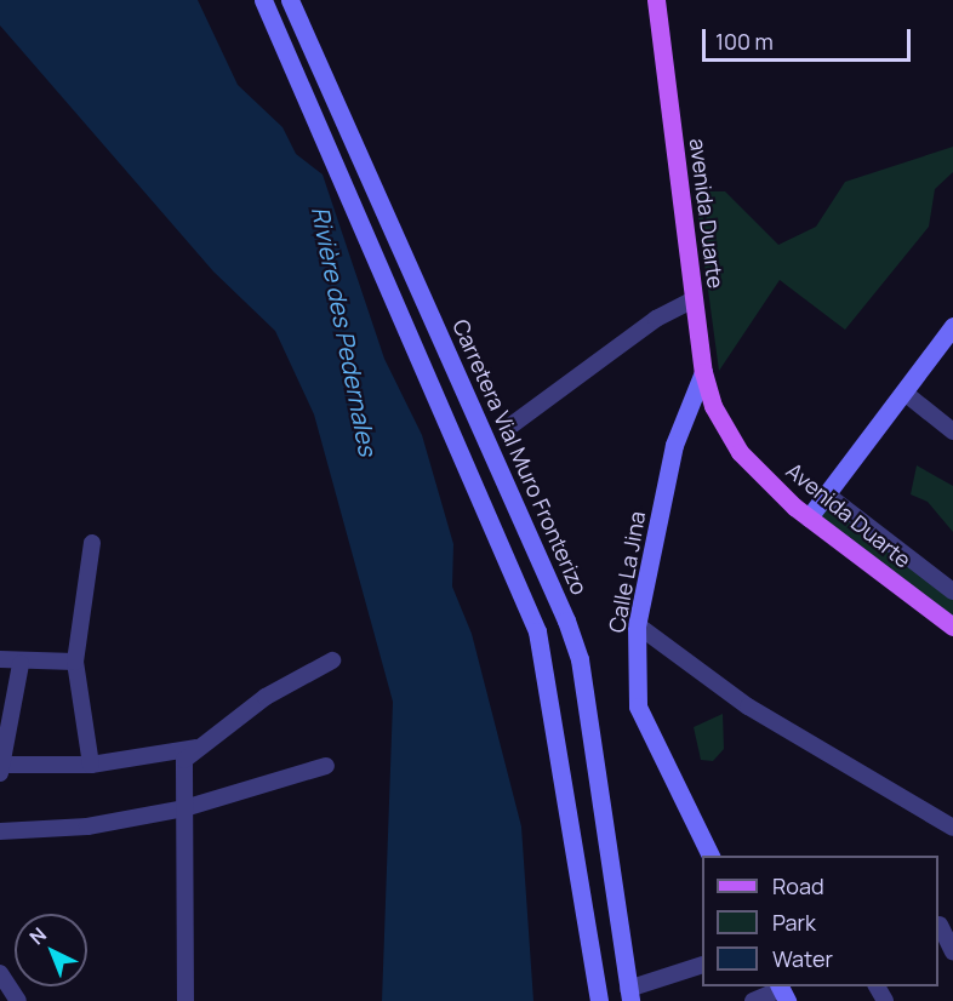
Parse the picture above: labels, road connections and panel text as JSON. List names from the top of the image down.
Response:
{
  "streets": {
    "main road": ["avenida Duarte", "Avenida Duarte"],
    "street": ["Carretera Vial Muro Fronterizo", "Calle La Jina"]
  },
  "crossings": [
    ["avenida Duarte", "Avenida Duarte"],
    ["avenida Duarte", "Calle La Jina"]
  ],
  "water": ["Rivière des Pedernales"],
  "legend": ["Road", "Park", "Water"],
  "scale_bar": "100 m",
  "north": "top left"
}
